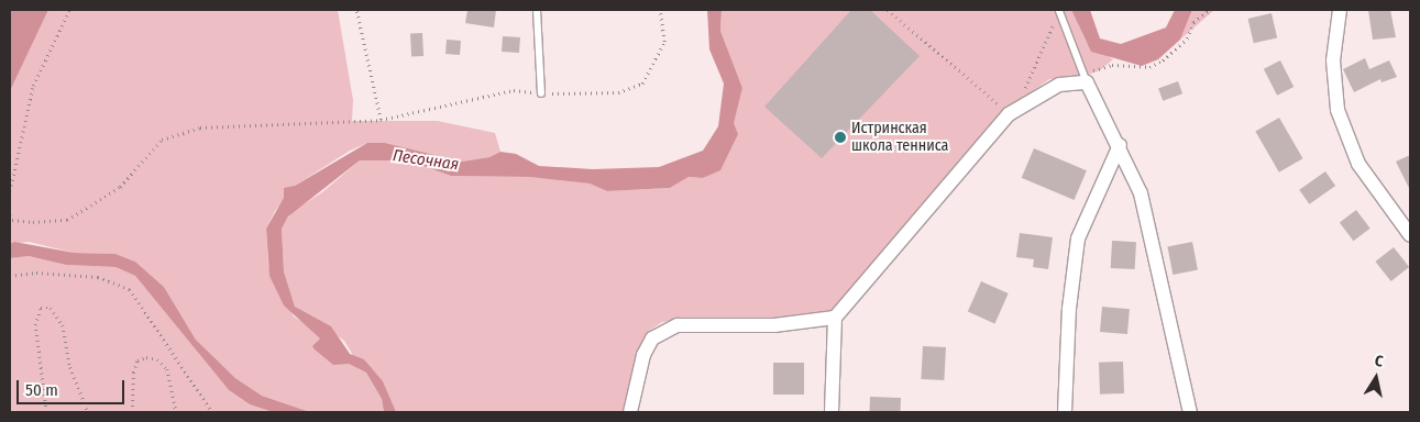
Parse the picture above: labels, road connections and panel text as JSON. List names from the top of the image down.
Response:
{
  "water": ["Песочная"],
  "places": ["Истринская школа тенниса"],
  "scale_bar": "50 m",
  "north": "top"
}
